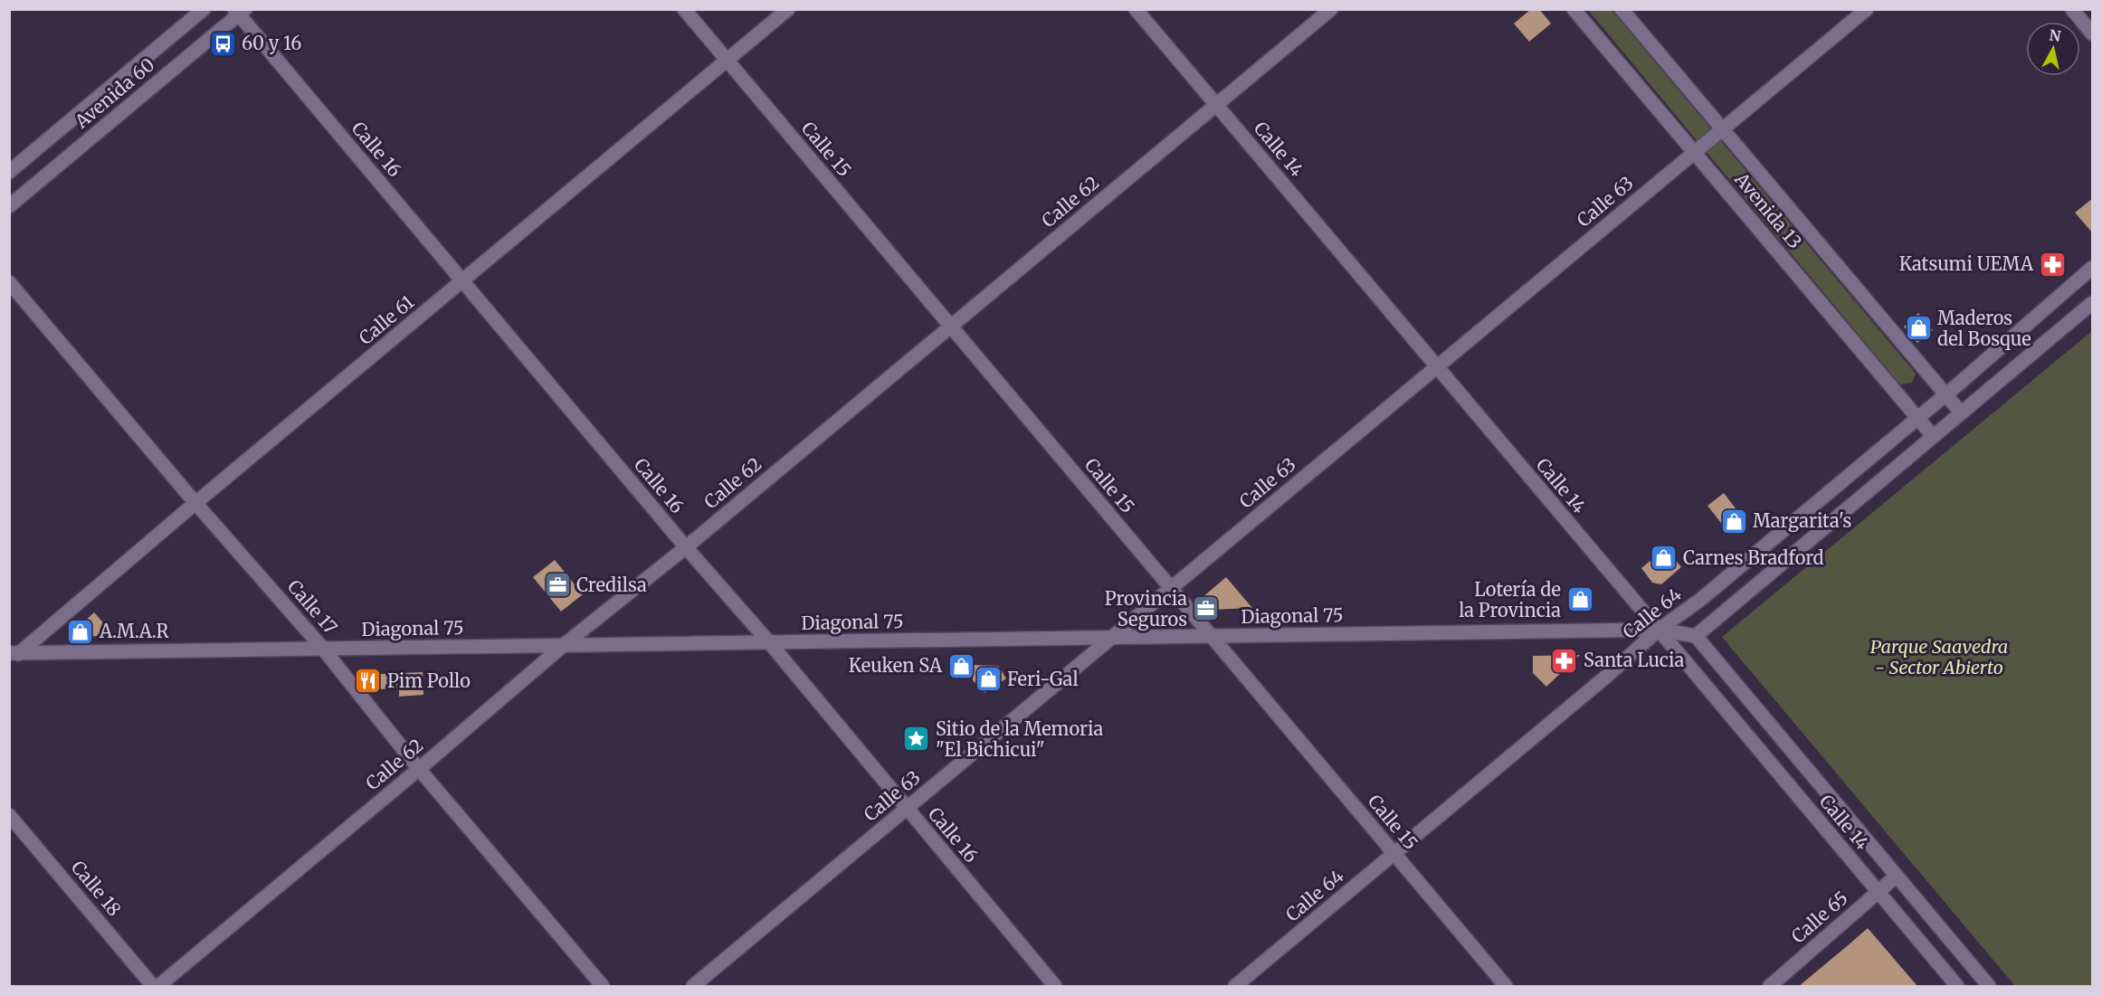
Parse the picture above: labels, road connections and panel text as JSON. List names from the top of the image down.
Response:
{
  "streets": {
    "street": [
      "Avenida 60",
      "Calle 16",
      "Calle 15",
      "Calle 14",
      "Calle 62",
      "Calle 63",
      "Avenida 13",
      "Calle 61",
      "Calle 17",
      "Calle 64",
      "Diagonal 75",
      "Calle 18",
      "Calle 65"
    ]
  },
  "crossings": [
    ["Avenida 60", "Calle 16"],
    ["Calle 16", "Calle 62"],
    ["Calle 16", "Calle 63"],
    ["Calle 16", "Calle 61"],
    ["Calle 16", "Diagonal 75"],
    ["Calle 15", "Calle 62"],
    ["Calle 15", "Calle 63"],
    ["Calle 15", "Calle 61"],
    ["Calle 15", "Calle 64"],
    ["Calle 15", "Diagonal 75"],
    ["Calle 14", "Calle 62"],
    ["Calle 14", "Calle 63"],
    ["Calle 14", "Calle 64"],
    ["Calle 14", "Diagonal 75"],
    ["Calle 14", "Calle 65"],
    ["Calle 62", "Calle 17"],
    ["Calle 62", "Diagonal 75"],
    ["Calle 63", "Avenida 13"],
    ["Calle 63", "Diagonal 75"],
    ["Avenida 13", "Calle 64"],
    ["Calle 61", "Calle 17"],
    ["Calle 61", "Diagonal 75"],
    ["Calle 17", "Diagonal 75"],
    ["Calle 64", "Diagonal 75"]
  ],
  "parks": ["Parque Saavedra - Sector Abierto"],
  "places": {
    "bus stop": ["60 y 16"],
    "pharmacy": ["Katsumi UEMA", "Santa Lucia"],
    "shop": [
      "Maderos del Bosque",
      "Margarita's",
      "Carnes Bradford",
      "Lotería de la Provincia",
      "A.M.A.R",
      "Keuken SA",
      "Feri-Gal"
    ],
    "office": ["Credilsa", "Provincia Seguros"],
    "restaurant": ["Pim Pollo"],
    "place": ["Sitio de la Memoria \"El Bichicui\""]
  },
  "north": "top"
}
